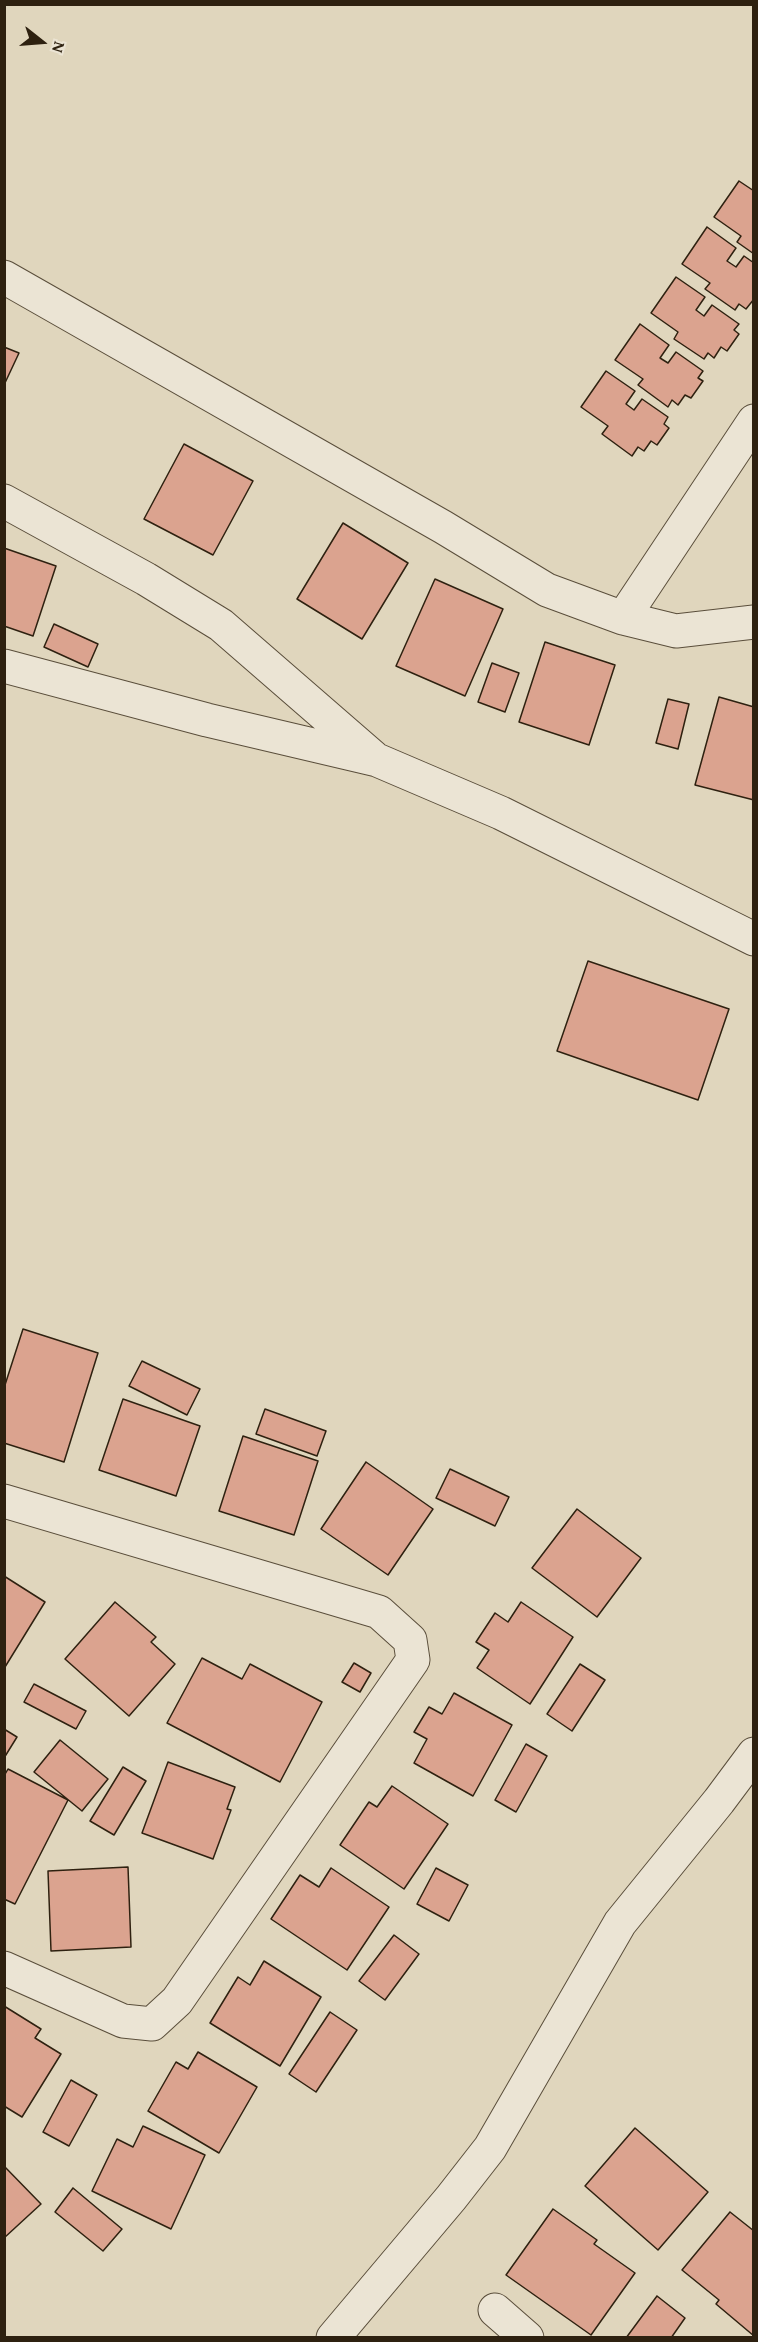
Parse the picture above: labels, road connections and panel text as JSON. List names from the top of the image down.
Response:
{
  "north": "right"
}
